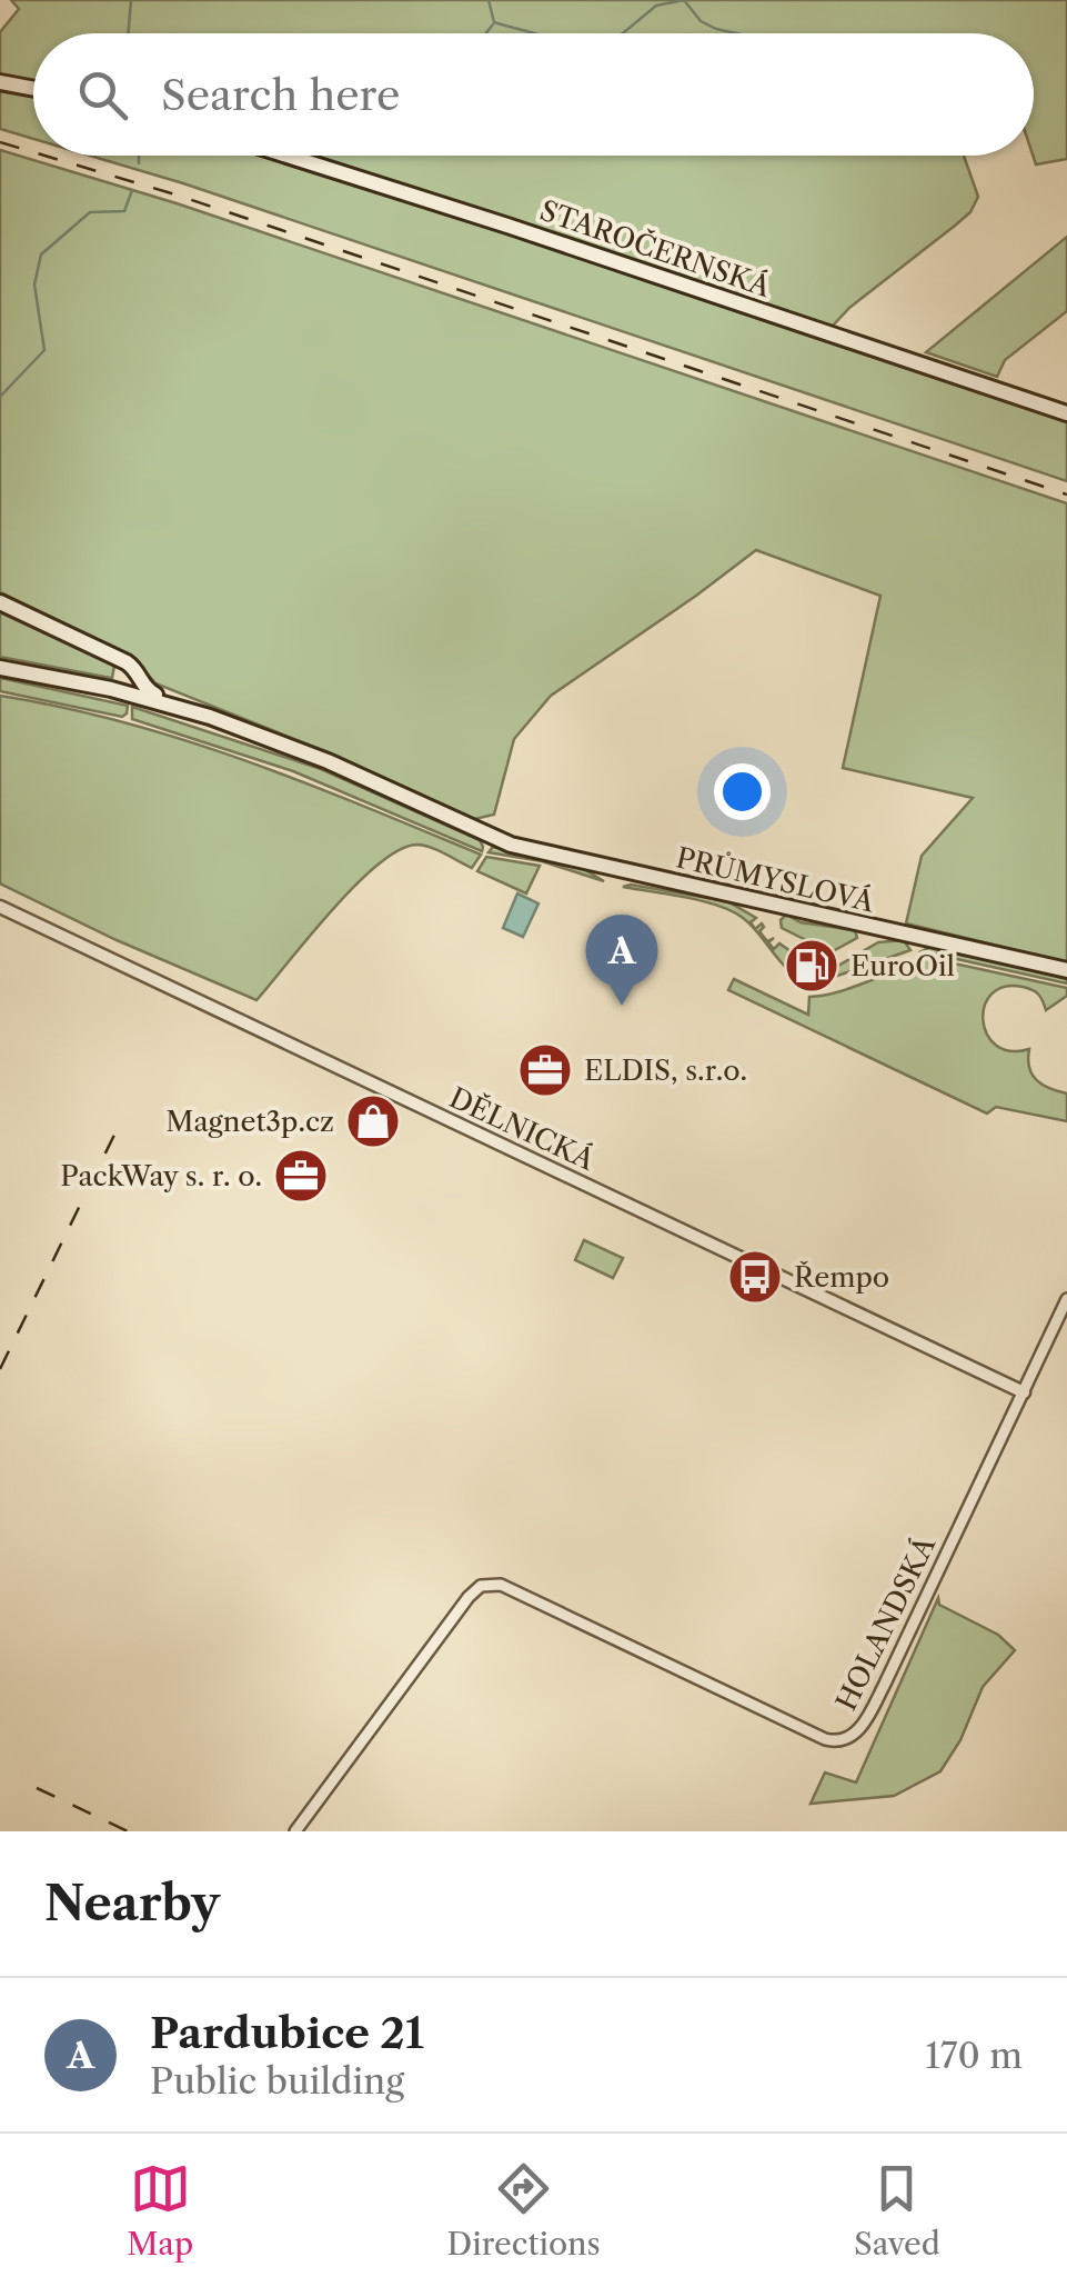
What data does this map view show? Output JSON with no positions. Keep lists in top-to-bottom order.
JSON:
{
  "streets": {
    "main road": ["STAROČERNSKÁ", "PRŮMYSLOVÁ"],
    "street": ["DĚLNICKÁ", "HOLANDSKÁ"]
  },
  "crossings": [
    ["DĚLNICKÁ", "HOLANDSKÁ"]
  ],
  "places": {
    "fuel station": ["EuroOil"],
    "office": ["ELDIS, s.r.o.", "PackWay s. r. o."],
    "shop": ["Magnet3p.cz"],
    "bus stop": ["Řempo"]
  },
  "page": {
    "search": "Search here",
    "pins": "A",
    "heading": "Nearby",
    "list": [
      {
        "mark": "A",
        "name": "Pardubice 21",
        "note": "Public building",
        "value": "170 m"
      }
    ],
    "nav": ["Map", "Directions", "Saved"]
  }
}
